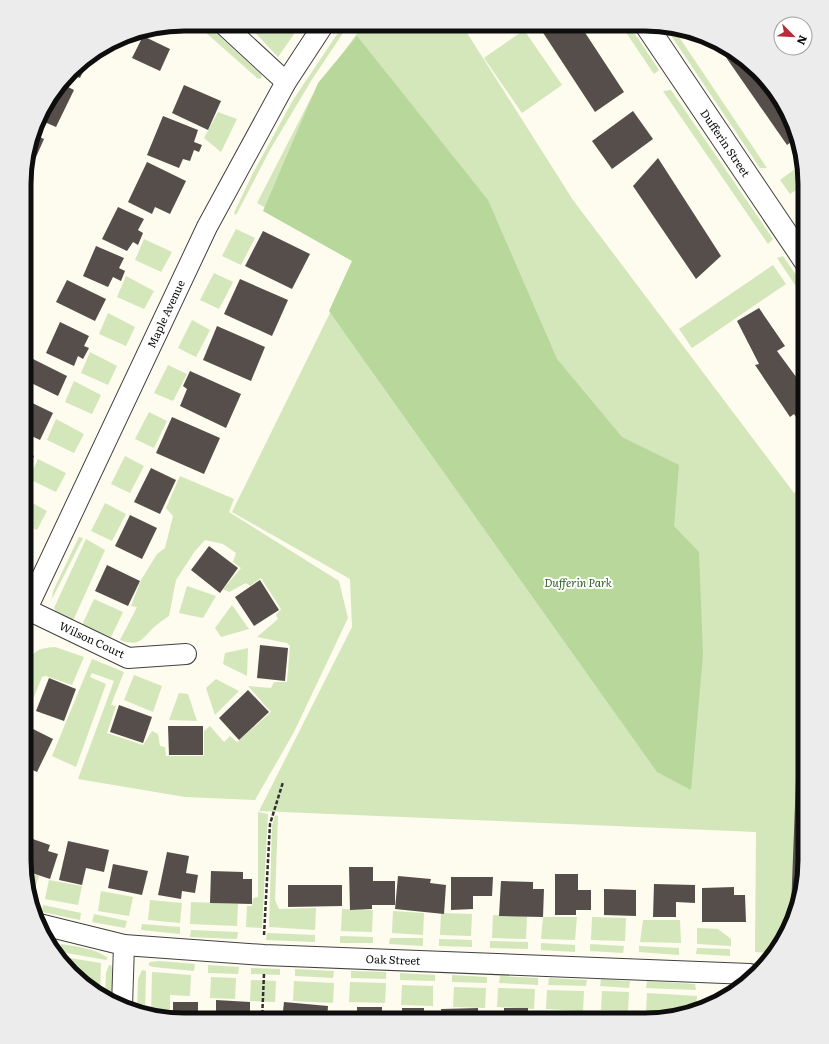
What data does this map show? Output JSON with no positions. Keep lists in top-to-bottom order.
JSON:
{
  "streets": {
    "street": [
      "Dufferin Street",
      "Maple Avenue",
      "Wilson Court",
      "Oak Street"
    ]
  },
  "parks": ["Dufferin Park"],
  "north": "bottom right"
}
